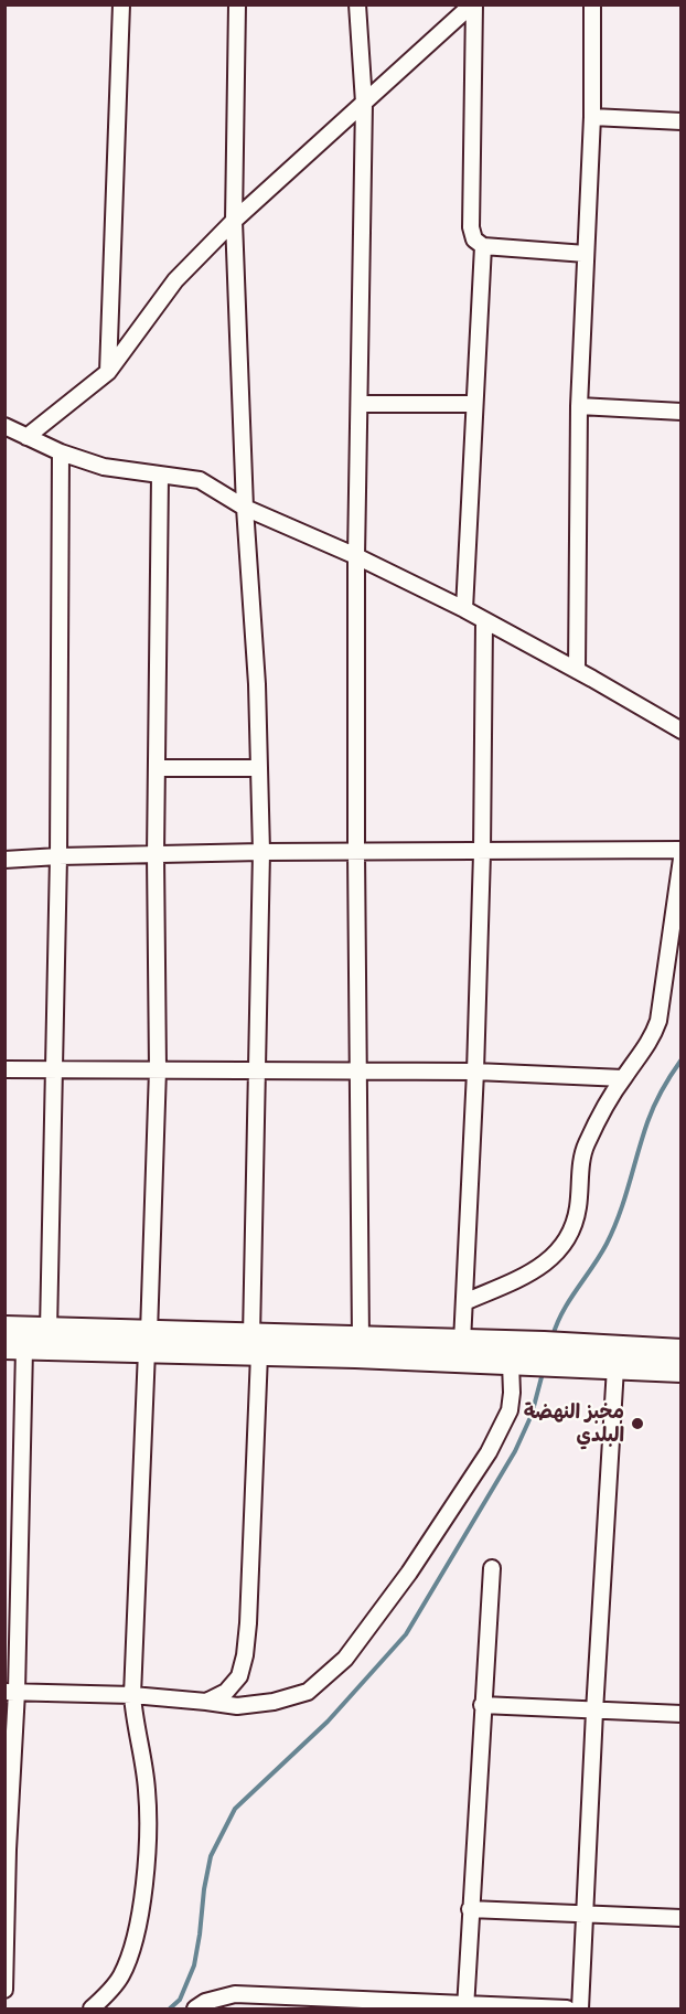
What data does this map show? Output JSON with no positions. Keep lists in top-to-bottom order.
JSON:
{
  "places": ["مخبز النهضة البلدي"]
}
